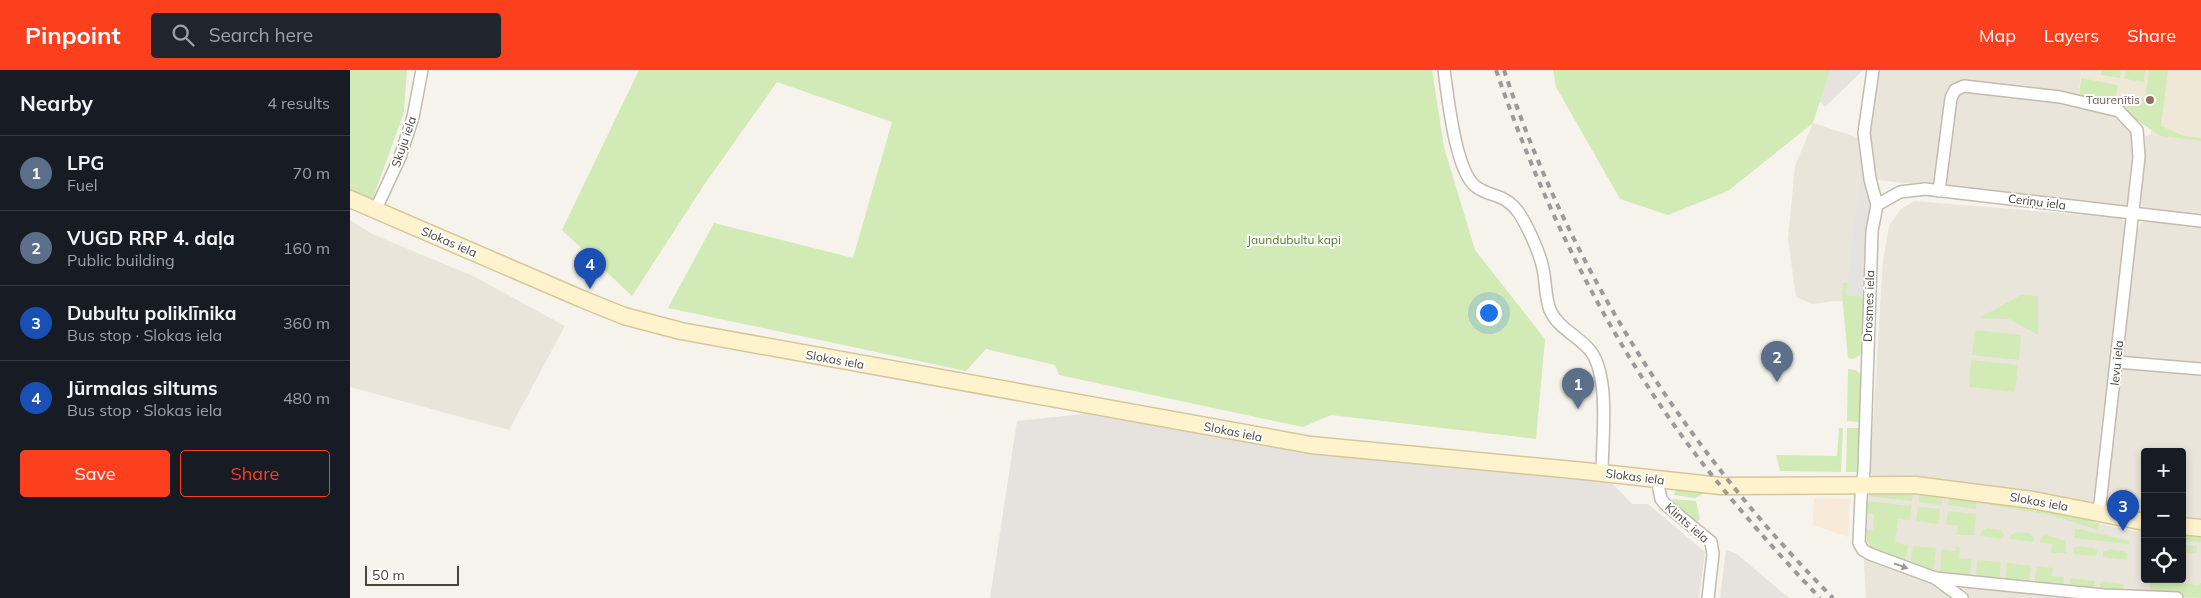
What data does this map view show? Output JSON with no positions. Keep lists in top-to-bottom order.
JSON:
{
  "streets": {
    "main road": ["Slokas iela"],
    "street": [
      "Skuju iela",
      "Ceriņu iela",
      "Drosmes iela",
      "Ievu iela",
      "Klints iela"
    ]
  },
  "crossings": [
    ["Skuju iela", "Slokas iela"],
    ["Ceriņu iela", "Drosmes iela"],
    ["Ceriņu iela", "Ievu iela"],
    ["Slokas iela", "Drosmes iela"],
    ["Slokas iela", "Ievu iela"],
    ["Slokas iela", "Klints iela"]
  ],
  "parks": ["Jaundubultu kapi"],
  "places": ["Taurenītis"],
  "scale_bar": "50 m",
  "page": {
    "header": "Pinpoint",
    "search": "Search here",
    "nav": ["Map", "Layers", "Share"],
    "heading": ["Nearby", "4 results"],
    "list": [
      {
        "mark": "1",
        "name": "LPG",
        "note": "Fuel",
        "value": "70 m"
      },
      {
        "mark": "2",
        "name": "VUGD RRP 4. daļa",
        "note": "Public building",
        "value": "160 m"
      },
      {
        "mark": "3",
        "name": "Dubultu poliklīnika",
        "note": "Bus stop · Slokas iela",
        "value": "360 m"
      },
      {
        "mark": "4",
        "name": "Jūrmalas siltums",
        "note": "Bus stop · Slokas iela",
        "value": "480 m"
      }
    ],
    "pins": [
      "4",
      "2",
      "1",
      "3"
    ],
    "buttons": ["Save", "Share"],
    "map_buttons": ["+", "−"],
    "scale": "50 m"
  }
}
